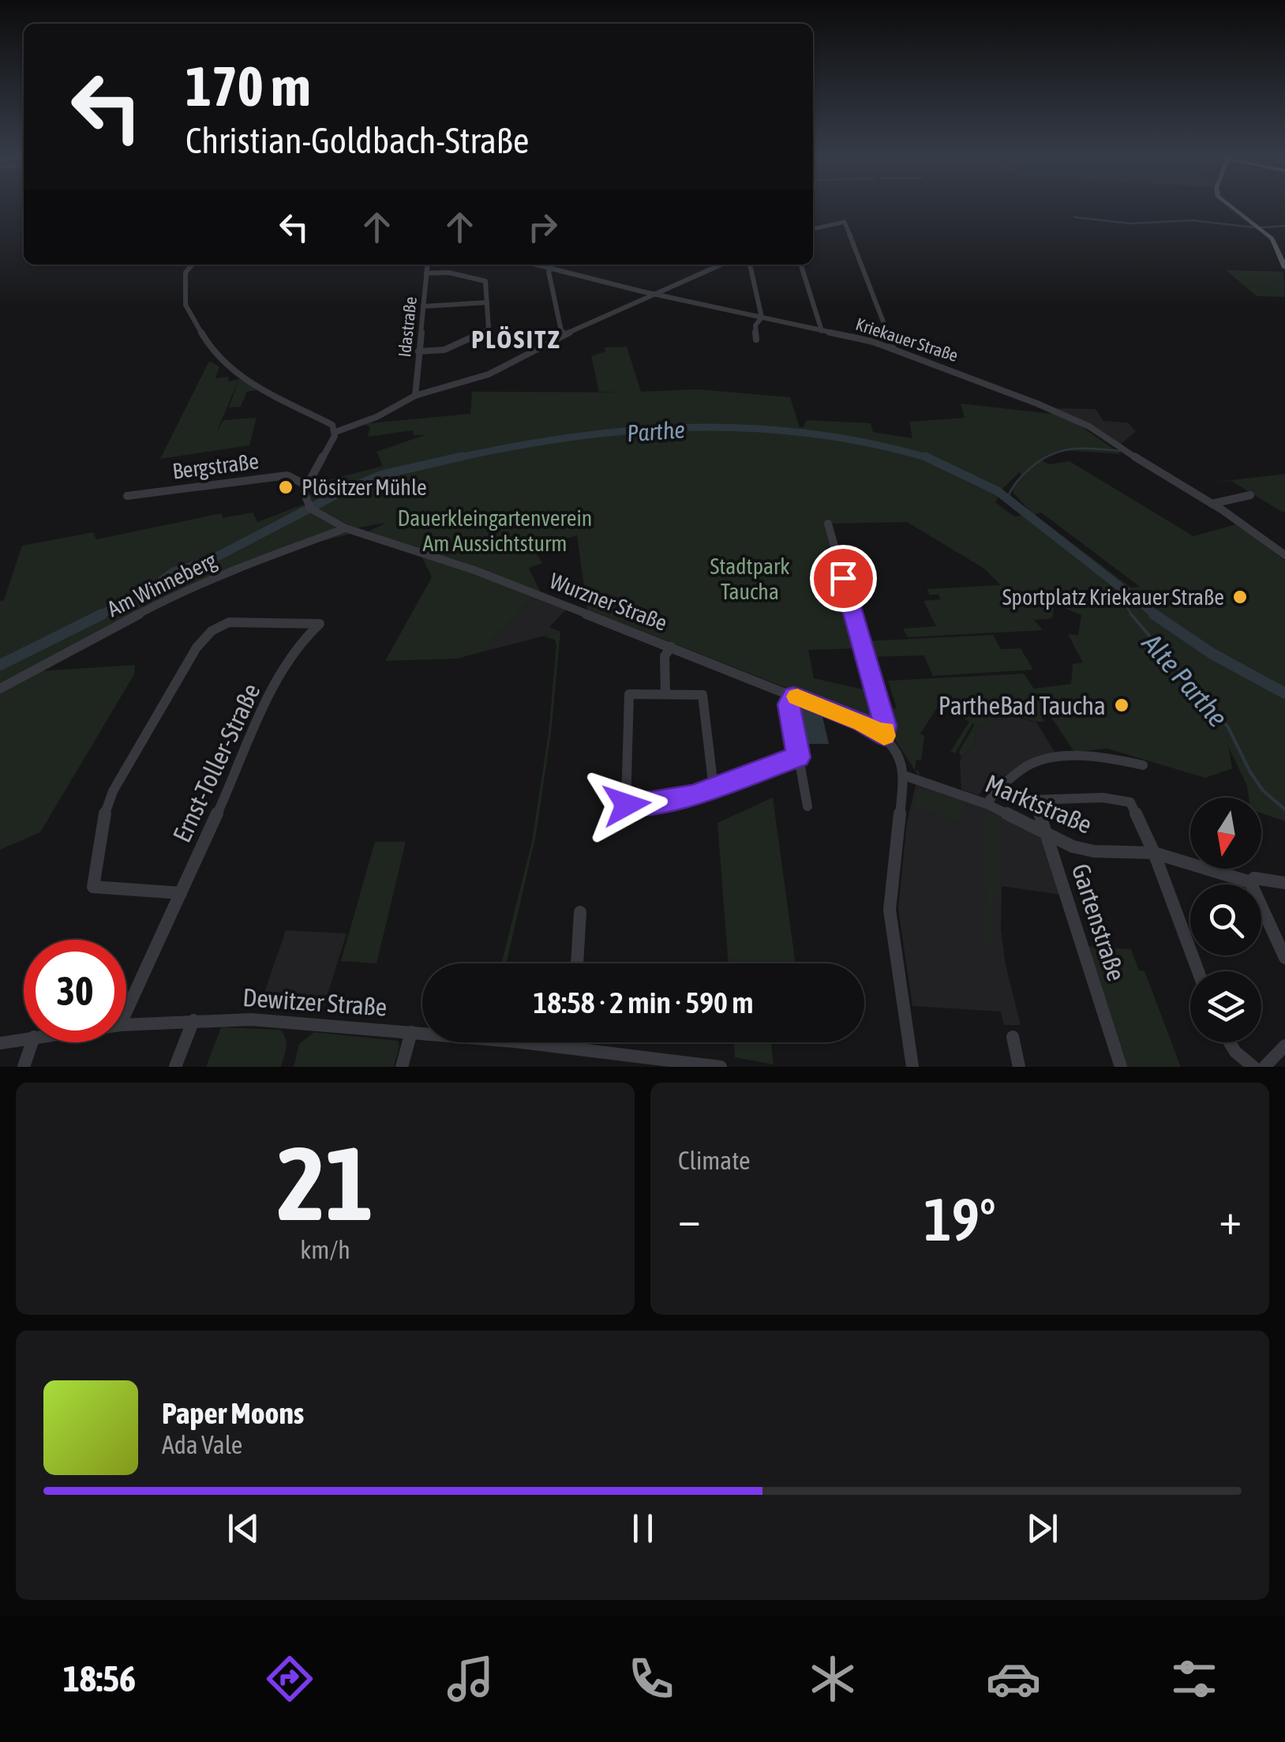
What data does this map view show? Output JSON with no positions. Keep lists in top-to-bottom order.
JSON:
{
  "streets": {
    "street": [
      "Idastraße",
      "Kriekauer Straße",
      "Bergstraße",
      "Am Winneberg",
      "Wurzner Straße",
      "Ernst-Toller-Straße",
      "Marktstraße",
      "Gartenstraße",
      "Dewitzer Straße"
    ]
  },
  "crossings": [
    ["Bergstraße", "Wurzner Straße"],
    ["Am Winneberg", "Wurzner Straße"],
    ["Marktstraße", "Gartenstraße"]
  ],
  "districts": ["PLÖSITZ"],
  "water": ["Parthe", "Alte Parthe"],
  "parks": ["Dauerkleingartenverein Am Aussichtsturm", "Stadtpark Taucha"],
  "places": ["Plösitzer Mühle", "Sportplatz Kriekauer Straße", "PartheBad Taucha"],
  "north": "bottom",
  "page": {
    "turn": ["170 m", "Christian-Goldbach-Straße"],
    "limit": "30",
    "trip": "18:58 · 2 min · 590 m",
    "tile": [
      ["21", "km/h"],
      "Climate"
    ],
    "heat": ["−", "19°", "+"],
    "song": ["Paper Moons", "Ada Vale"],
    "tabs": "18:56"
  }
}
